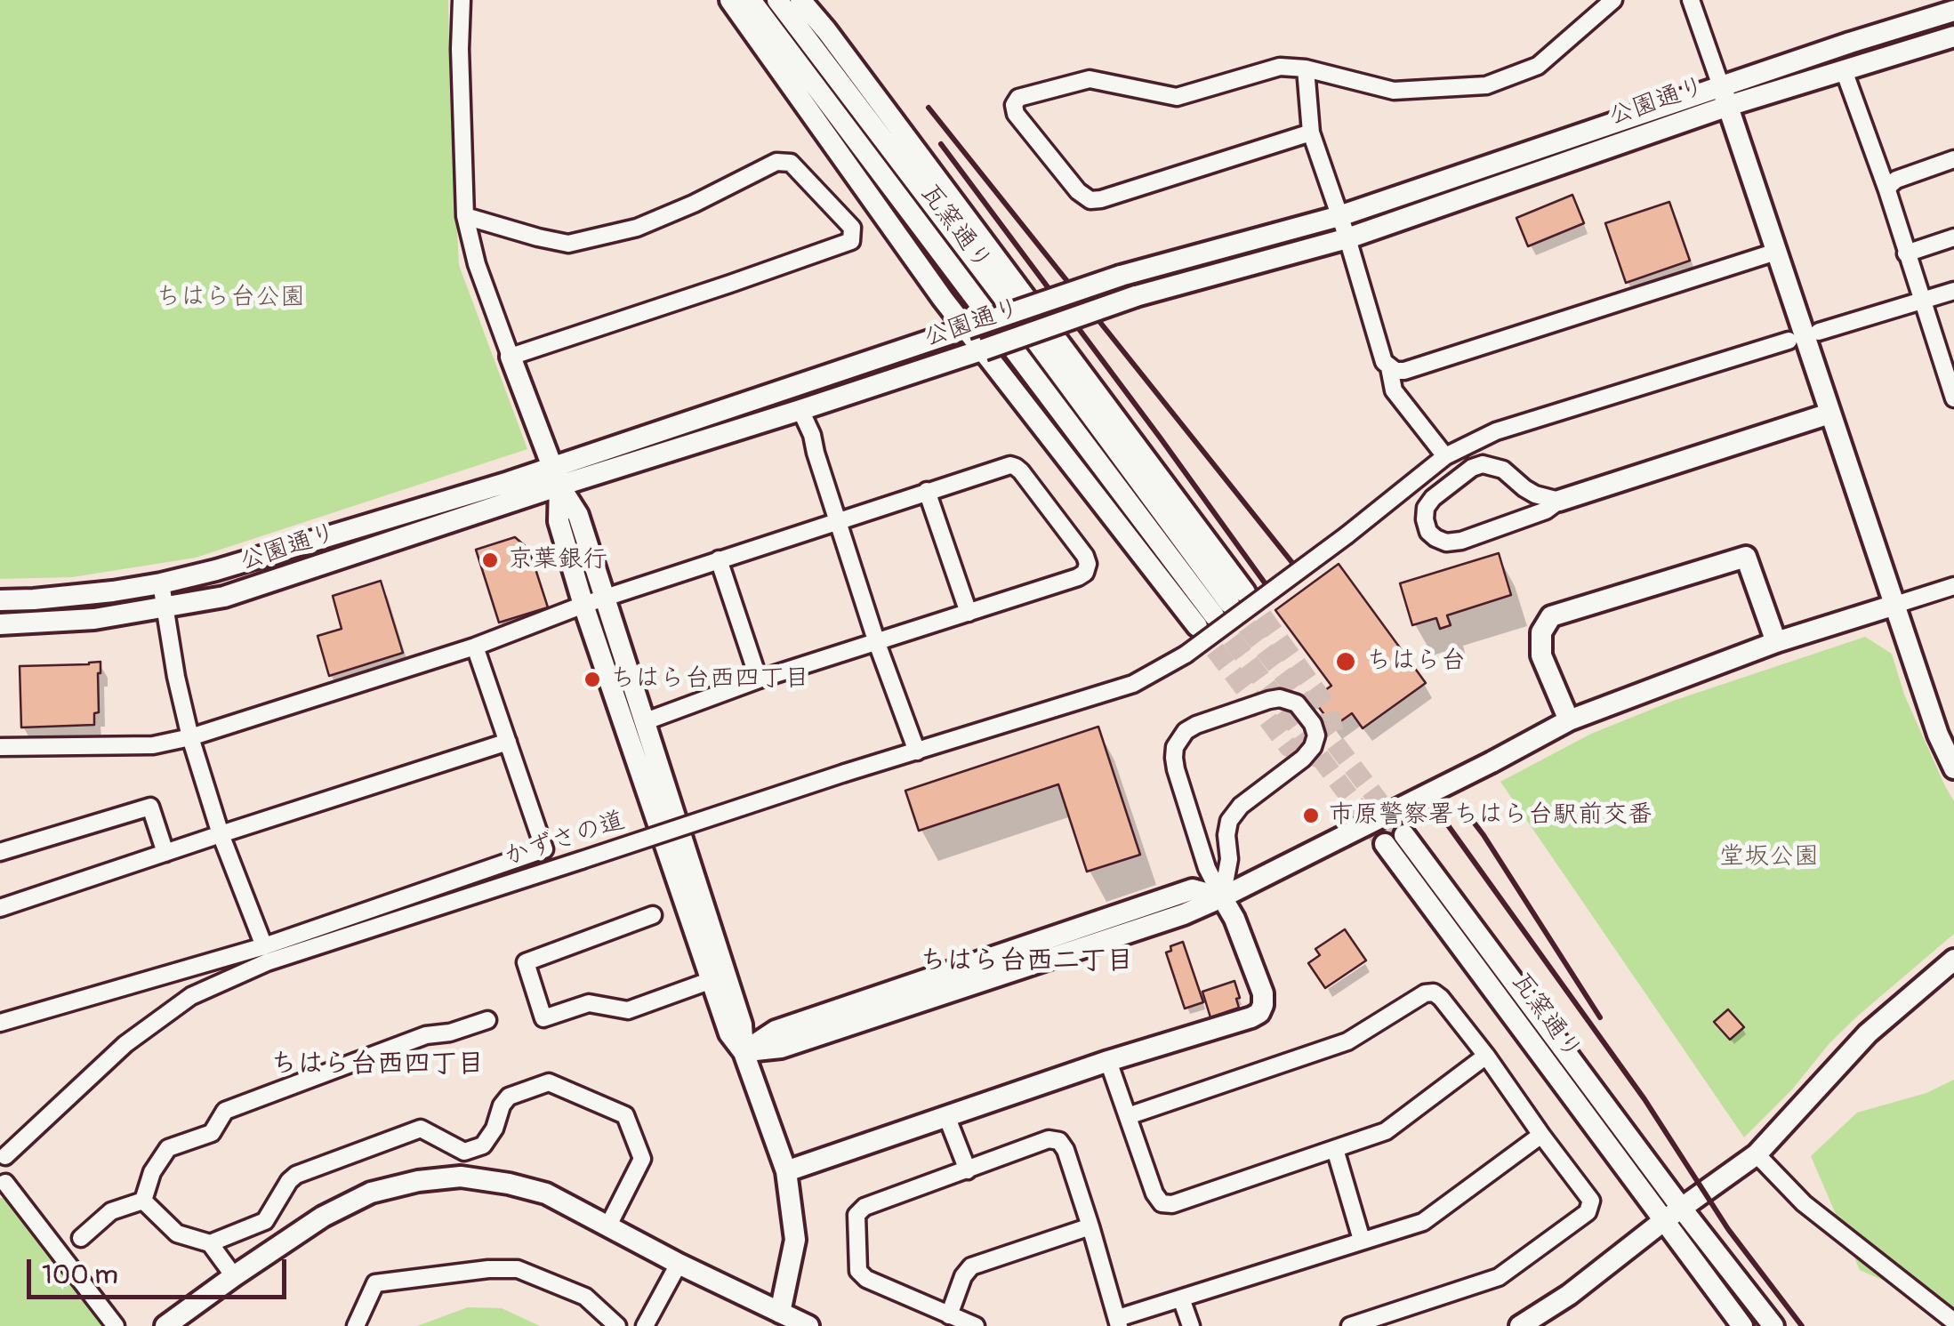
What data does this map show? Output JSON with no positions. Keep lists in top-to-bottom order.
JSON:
{
  "streets": {
    "street": ["公園通り", "瓦窯通り", "かずさの道"]
  },
  "districts": ["ちはら台西二丁目", "ちはら台西四丁目"],
  "parks": ["ちはら台公園", "堂坂公園"],
  "places": [
    "京葉銀行",
    "ちはら台",
    "ちはら台西四丁目",
    "市原警察署ちはら台駅前交番"
  ],
  "scale_bar": "100 m"
}
